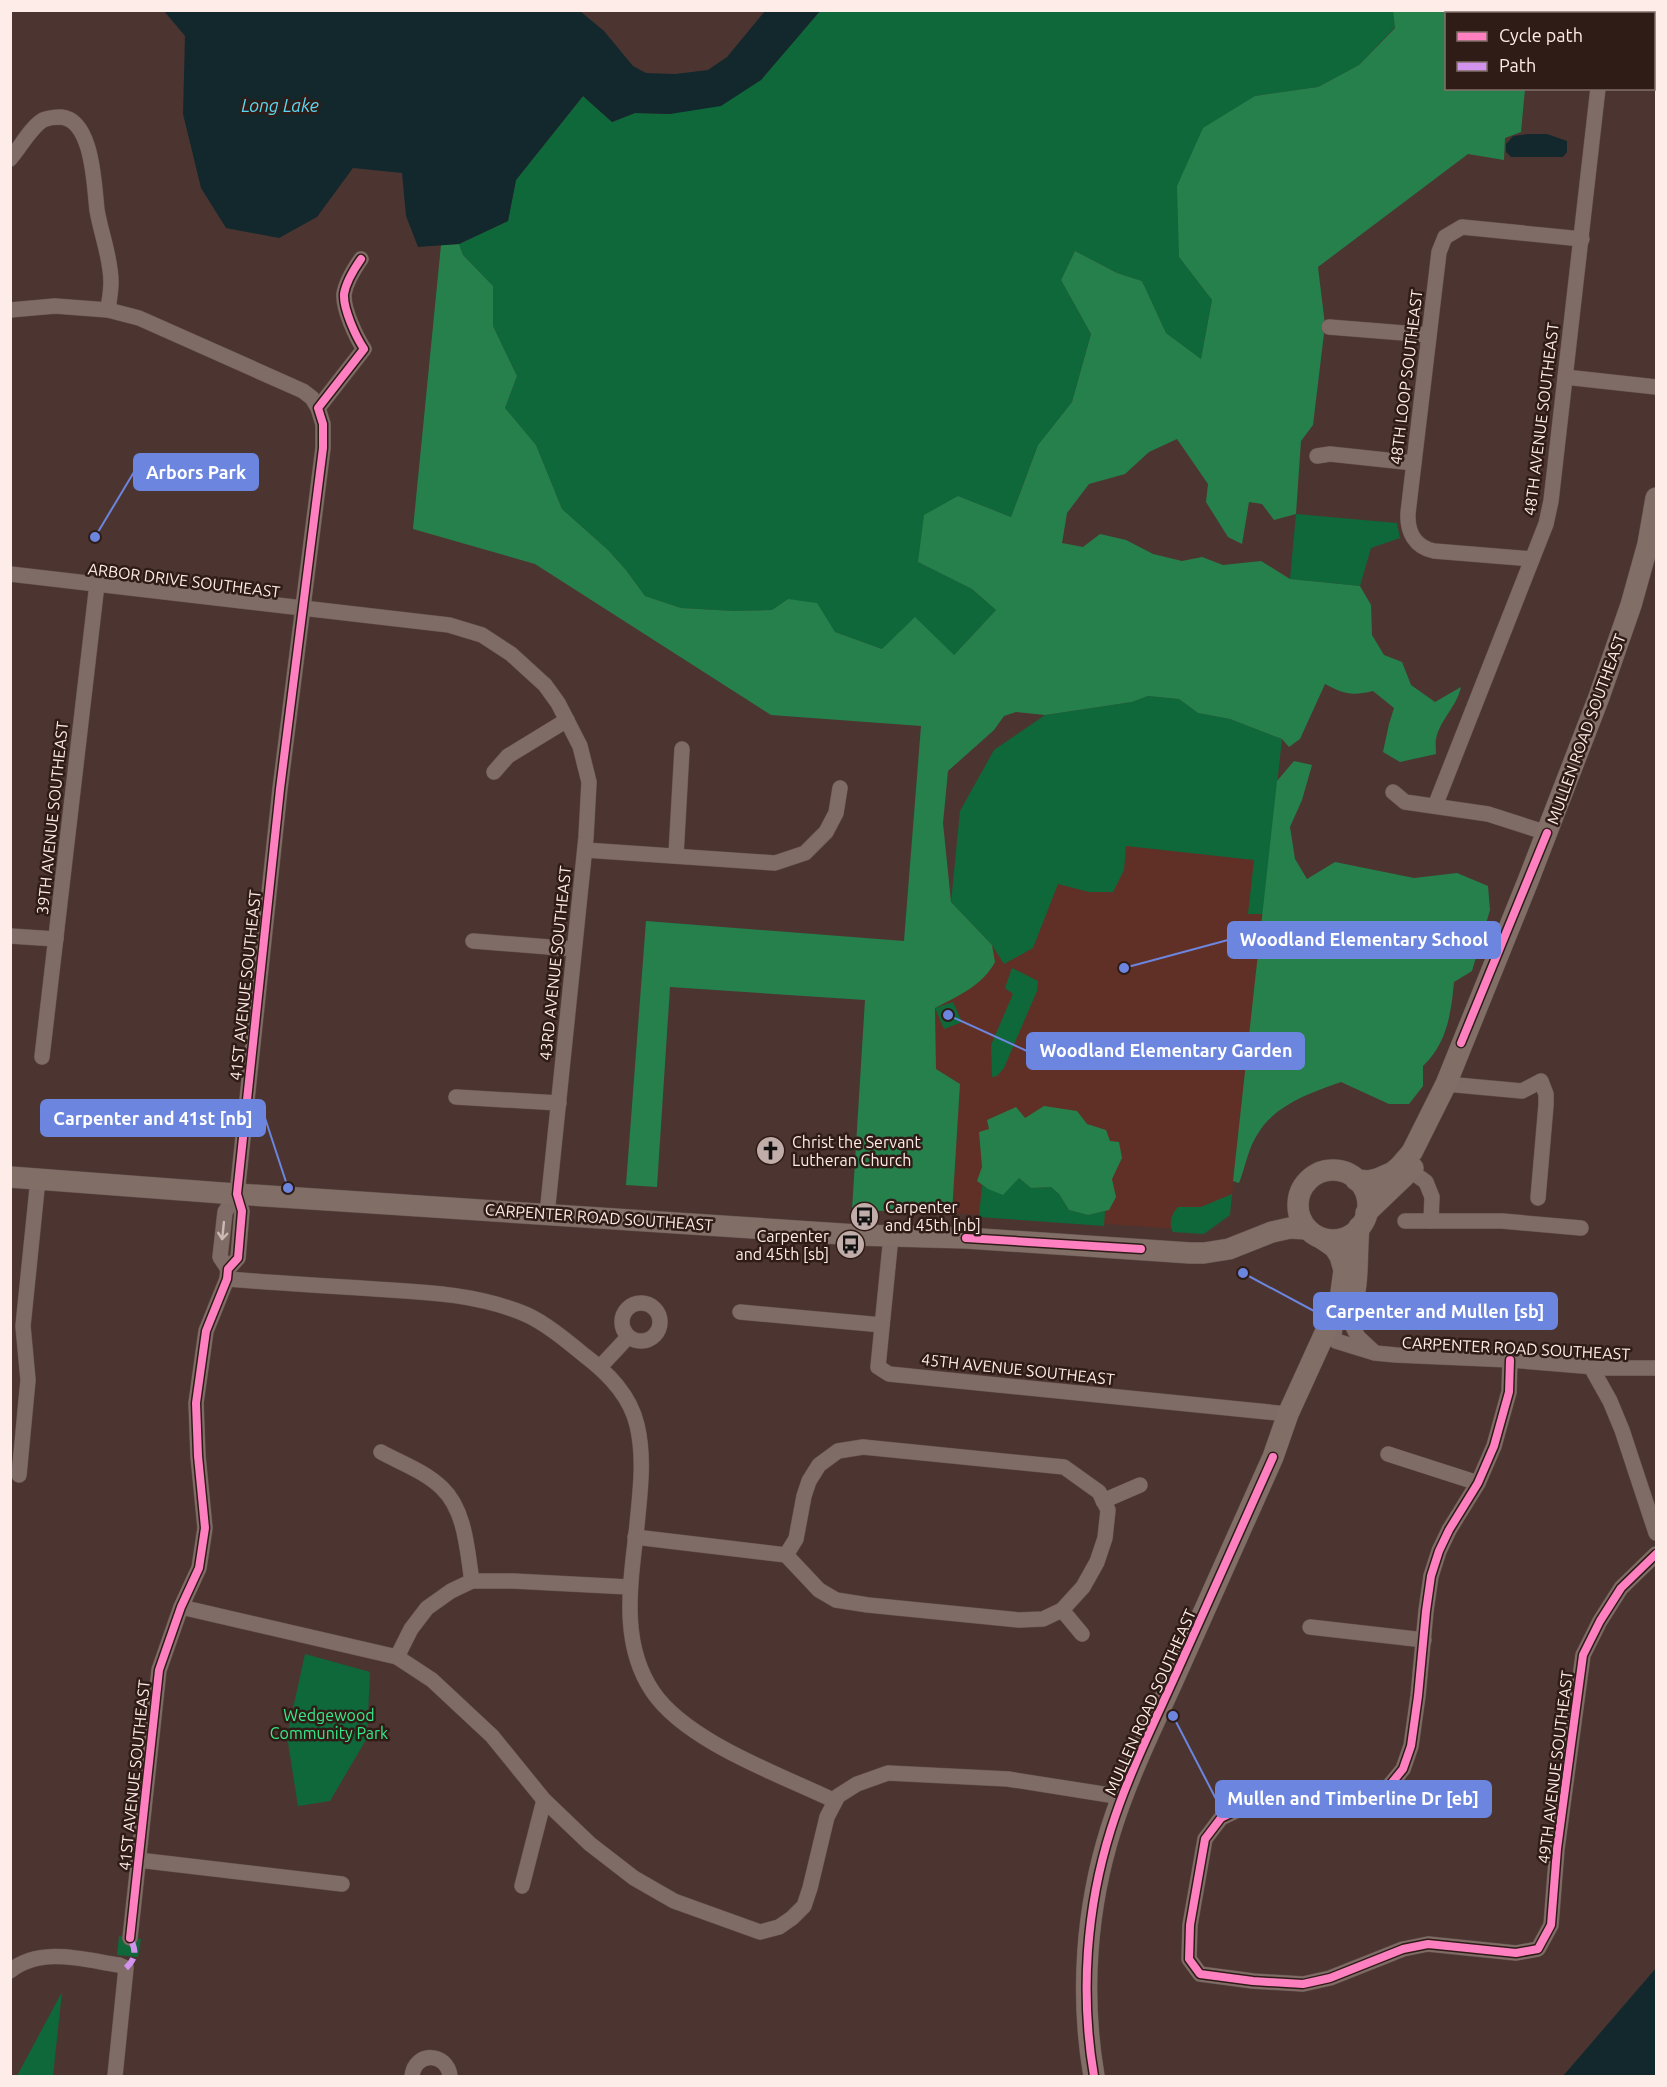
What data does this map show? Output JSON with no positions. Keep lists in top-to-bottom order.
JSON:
{
  "streets": {
    "street": [
      "48TH LOOP SOUTHEAST",
      "48TH AVENUE SOUTHEAST",
      "ARBOR DRIVE SOUTHEAST",
      "MULLEN ROAD SOUTHEAST",
      "39TH AVENUE SOUTHEAST",
      "43RD AVENUE SOUTHEAST",
      "41ST AVENUE SOUTHEAST",
      "CARPENTER ROAD SOUTHEAST",
      "45TH AVENUE SOUTHEAST",
      "49TH AVENUE SOUTHEAST"
    ]
  },
  "crossings": [
    ["48TH LOOP SOUTHEAST", "48TH AVENUE SOUTHEAST"],
    ["ARBOR DRIVE SOUTHEAST", "39TH AVENUE SOUTHEAST"],
    ["ARBOR DRIVE SOUTHEAST", "43RD AVENUE SOUTHEAST"],
    ["ARBOR DRIVE SOUTHEAST", "41ST AVENUE SOUTHEAST"],
    ["MULLEN ROAD SOUTHEAST", "CARPENTER ROAD SOUTHEAST"],
    ["MULLEN ROAD SOUTHEAST", "45TH AVENUE SOUTHEAST"],
    ["43RD AVENUE SOUTHEAST", "CARPENTER ROAD SOUTHEAST"],
    ["41ST AVENUE SOUTHEAST", "CARPENTER ROAD SOUTHEAST"],
    ["CARPENTER ROAD SOUTHEAST", "45TH AVENUE SOUTHEAST"]
  ],
  "water": ["Long Lake"],
  "parks": ["Wedgewood Community Park"],
  "places": {
    "other": [
      "Arbors Park",
      "Woodland Elementary School",
      "Woodland Elementary Garden",
      "Carpenter and 41st [nb]",
      "Carpenter and Mullen [sb]",
      "Mullen and Timberline Dr [eb]"
    ],
    "church": ["Christ the Servant Lutheran Church"],
    "bus stop": ["Carpenter and 45th [nb]", "Carpenter and 45th [sb]"]
  },
  "legend": ["Cycle path", "Path"]
}
